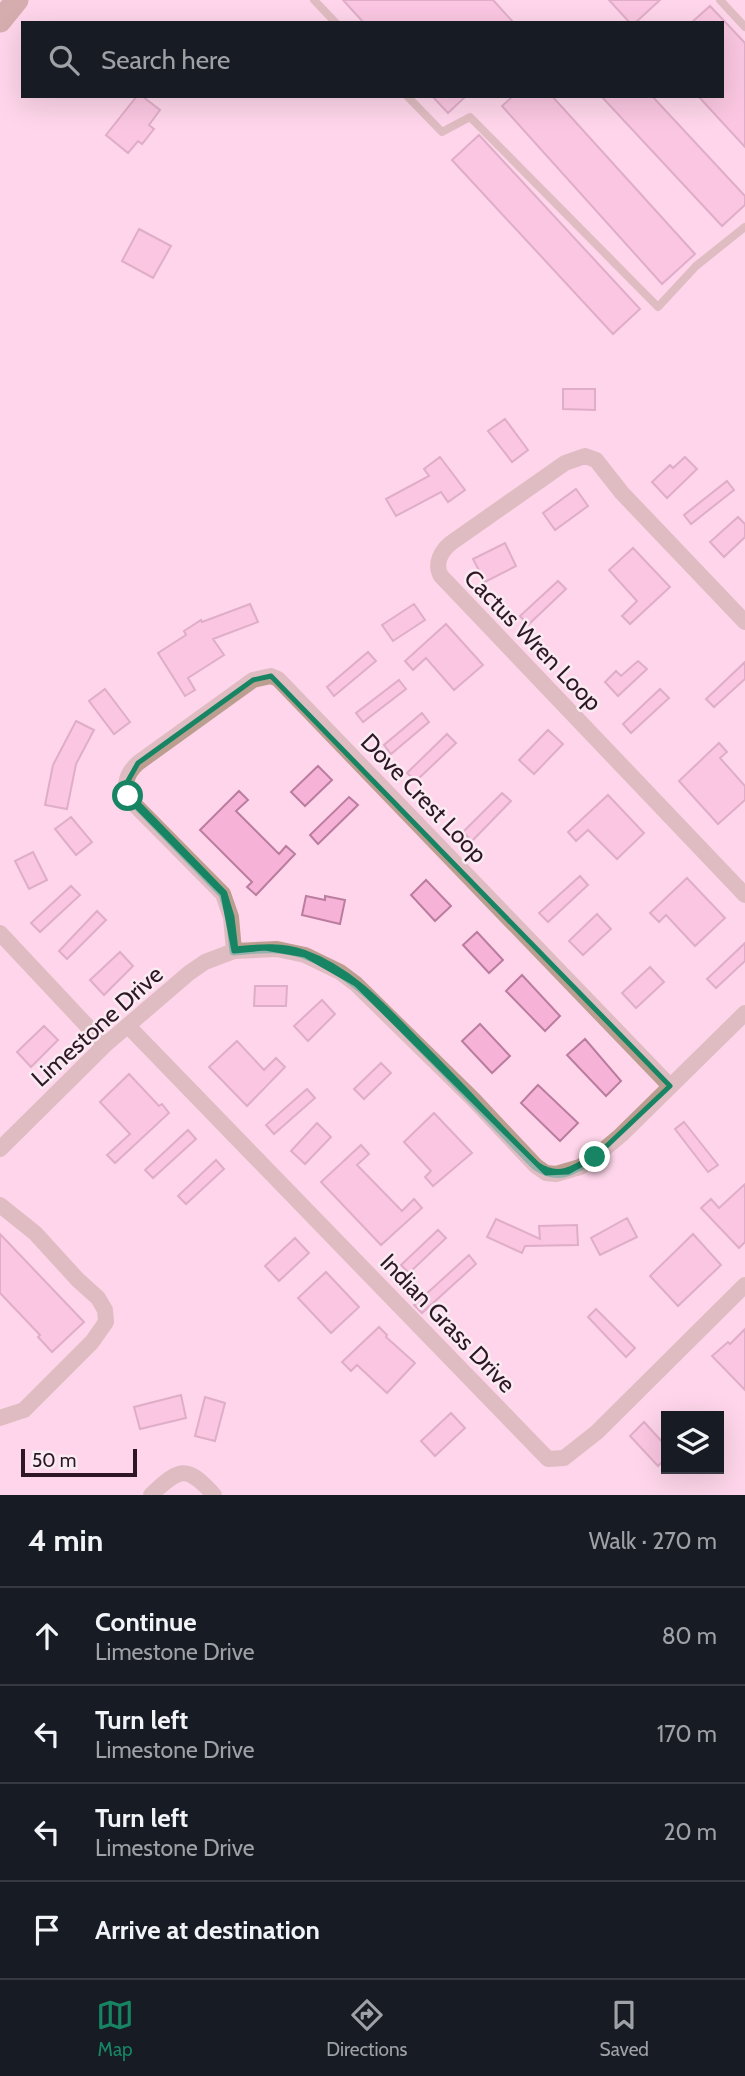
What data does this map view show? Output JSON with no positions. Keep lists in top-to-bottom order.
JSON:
{
  "streets": {
    "street": [
      "Cactus Wren Loop",
      "Dove Crest Loop",
      "Limestone Drive",
      "Indian Grass Drive"
    ]
  },
  "crossings": [
    ["Dove Crest Loop", "Limestone Drive"],
    ["Limestone Drive", "Indian Grass Drive"]
  ],
  "scale_bar": "50 m",
  "page": {
    "search": "Search here",
    "scale": "50 m",
    "heading": ["4 min", "Walk · 270 m"],
    "list": [
      ["Continue", "Limestone Drive", "80 m"],
      ["Turn left", "Limestone Drive", "170 m"],
      ["Turn left", "Limestone Drive", "20 m"],
      "Arrive at destination"
    ],
    "nav": ["Map", "Directions", "Saved"]
  }
}
